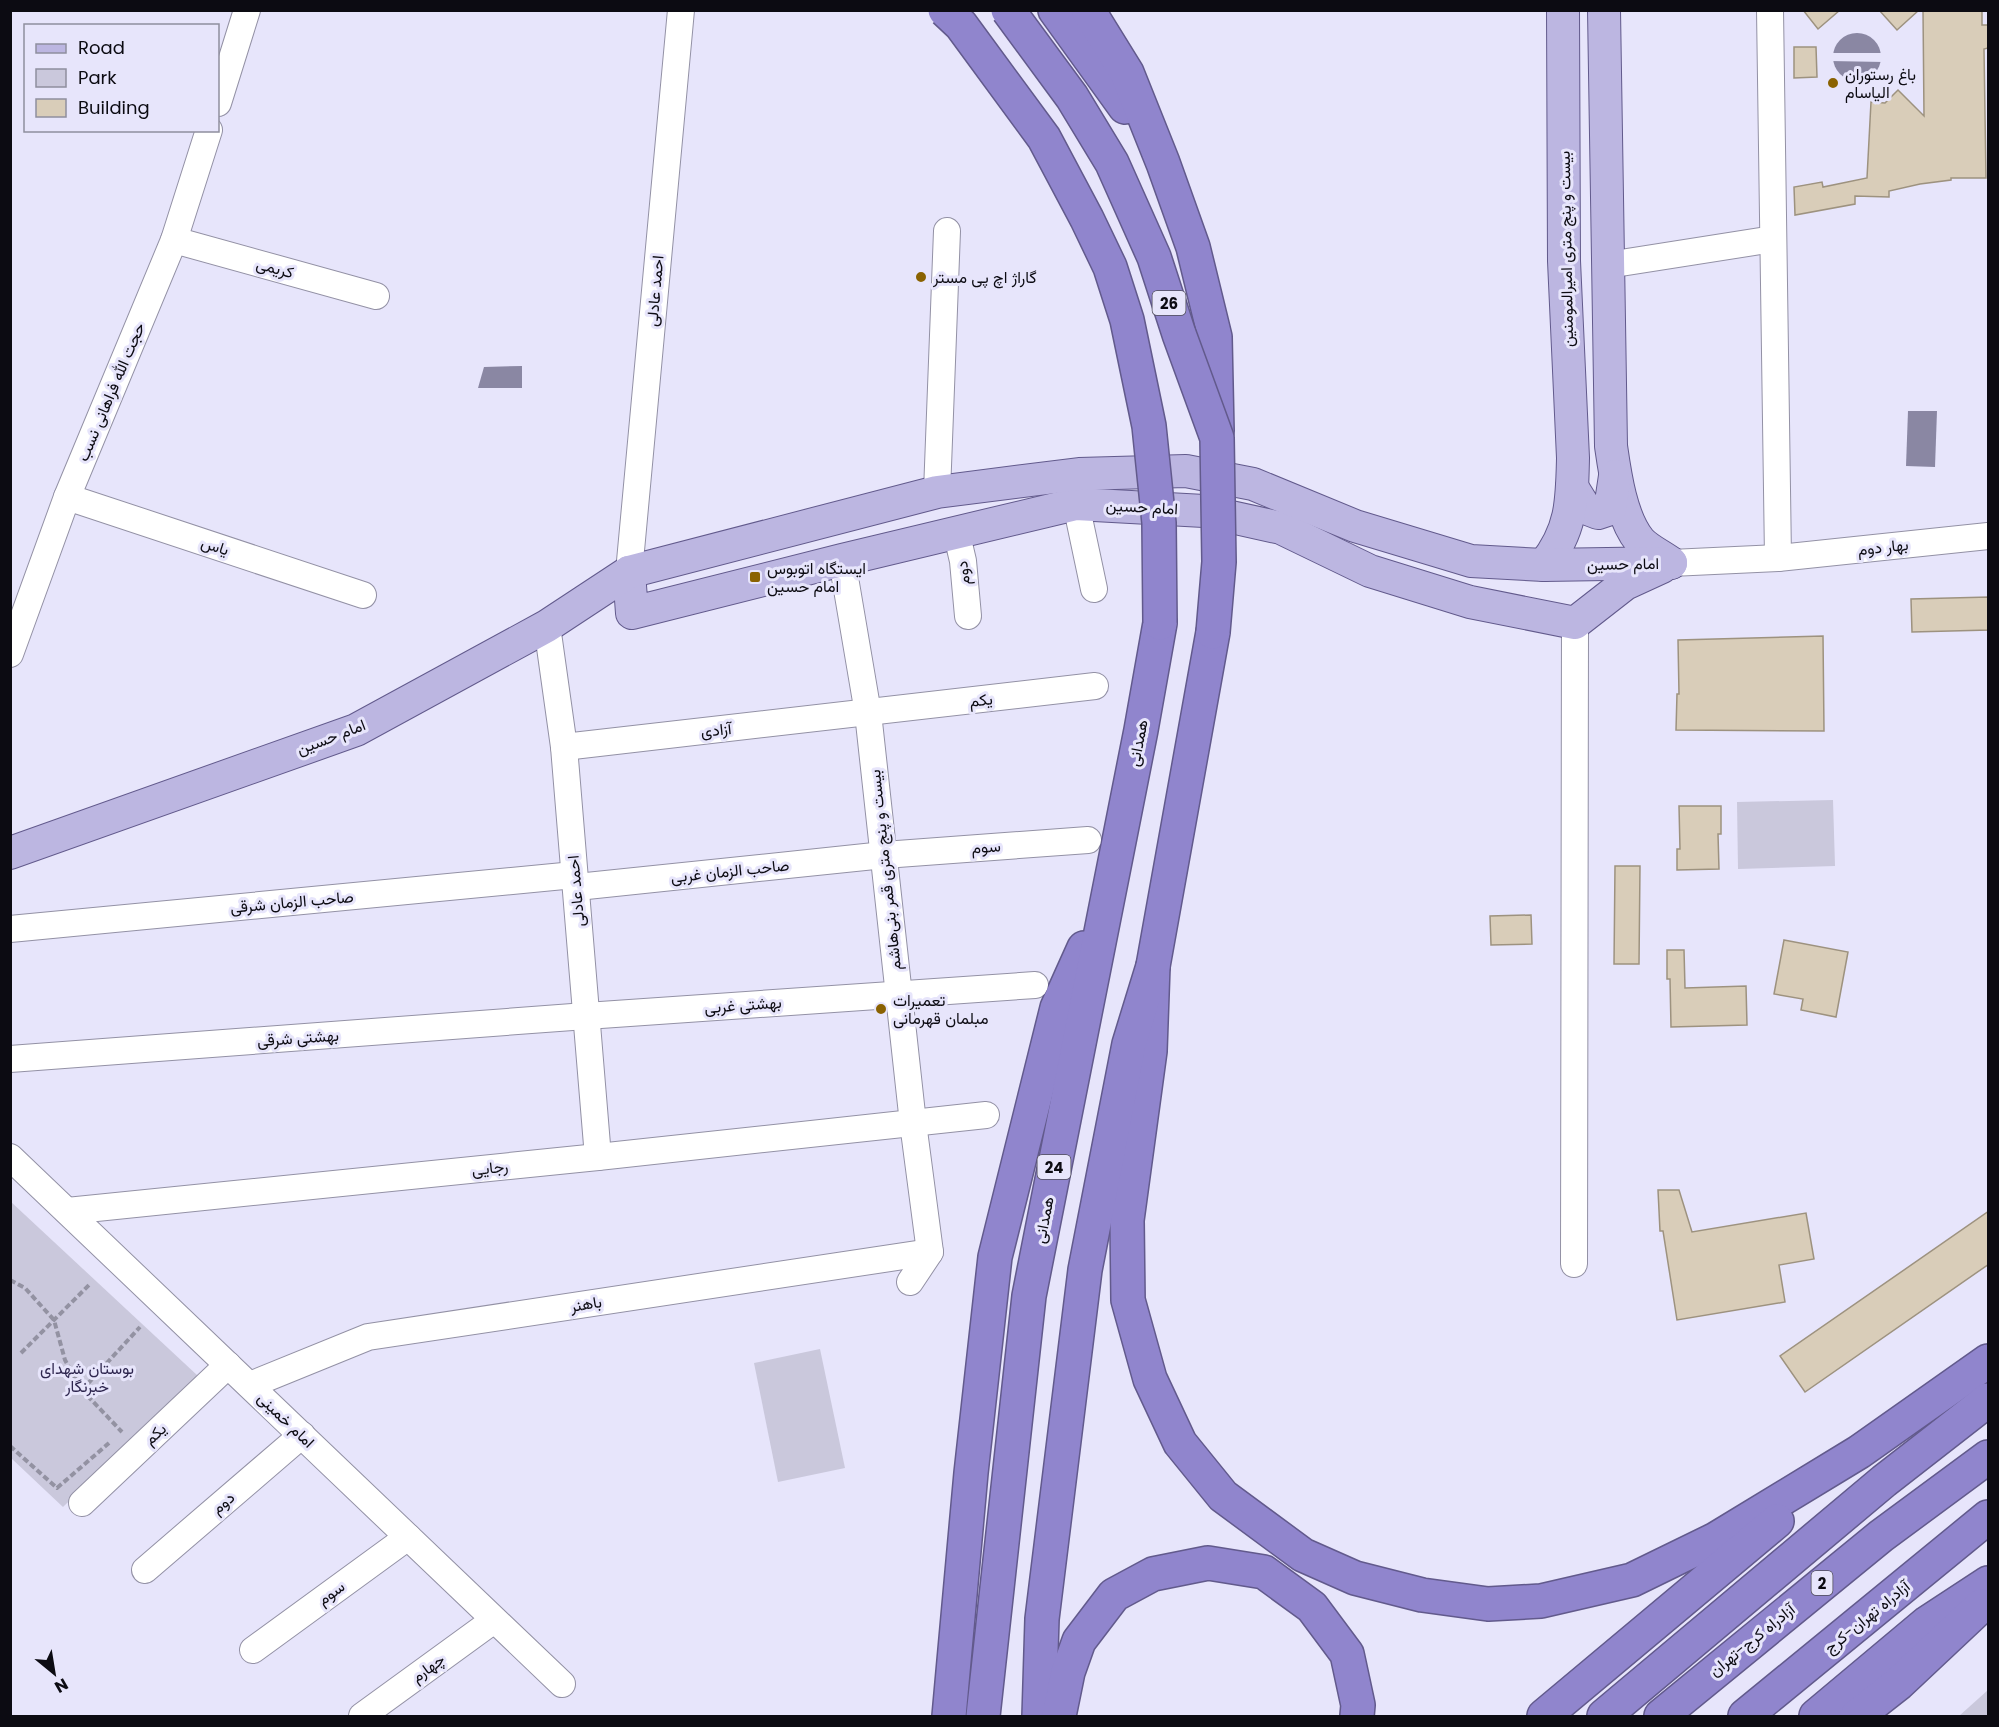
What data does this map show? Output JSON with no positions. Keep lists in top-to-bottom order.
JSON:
{
  "streets": {
    "highway": [
      "26",
      "همدانی",
      "24",
      "2",
      "آزادراه تهران-کرج",
      "آزادراه کرج-تهران"
    ],
    "main road": ["بیست و پنج متری امیرالمومنین", "امام حسین"],
    "street": [
      "کریمی",
      "احمد عادلی",
      "حجت الله فراهانی نسب",
      "یاس",
      "بهار دوم",
      "دوم",
      "یکم",
      "آزادی",
      "سوم",
      "بیست و پنج متری قمر بنی‌هاشم",
      "صاحب الزمان غربی",
      "صاحب الزمان شرقی",
      "بهشتی غربی",
      "بهشتی شرقی",
      "رجایی",
      "باهنر",
      "امام خمینی",
      "چهارم"
    ]
  },
  "crossings": [
    ["بیست و پنج متری امیرالمومنین", "امام حسین"],
    ["کریمی", "حجت الله فراهانی نسب"],
    ["احمد عادلی", "امام حسین"],
    ["احمد عادلی", "آزادی"],
    ["احمد عادلی", "صاحب الزمان غربی"],
    ["احمد عادلی", "صاحب الزمان شرقی"],
    ["احمد عادلی", "بهشتی غربی"],
    ["احمد عادلی", "بهشتی شرقی"],
    ["احمد عادلی", "رجایی"],
    ["حجت الله فراهانی نسب", "یاس"],
    ["امام حسین", "بهار دوم"],
    ["امام حسین", "دوم"],
    ["امام حسین", "بیست و پنج متری قمر بنی‌هاشم"],
    ["دوم", "امام خمینی"],
    ["یکم", "آزادی"],
    ["یکم", "بیست و پنج متری قمر بنی‌هاشم"],
    ["یکم", "امام خمینی"],
    ["آزادی", "بیست و پنج متری قمر بنی‌هاشم"],
    ["سوم", "بیست و پنج متری قمر بنی‌هاشم"],
    ["سوم", "صاحب الزمان غربی"],
    ["سوم", "امام خمینی"],
    ["بیست و پنج متری قمر بنی‌هاشم", "صاحب الزمان غربی"],
    ["بیست و پنج متری قمر بنی‌هاشم", "بهشتی غربی"],
    ["بیست و پنج متری قمر بنی‌هاشم", "رجایی"],
    ["بیست و پنج متری قمر بنی‌هاشم", "باهنر"],
    ["صاحب الزمان غربی", "صاحب الزمان شرقی"],
    ["بهشتی غربی", "بهشتی شرقی"],
    ["رجایی", "امام خمینی"],
    ["باهنر", "امام خمینی"],
    ["امام خمینی", "چهارم"]
  ],
  "parks": ["بوستان شهدای خبرنگار"],
  "places": {
    "other": ["باغ رستوران الیاسام", "گاراژ اچ پی مستر", "تعمیرات مبلمان قهرمانی"],
    "transit": ["ایستگاه اتوبوس امام حسین"]
  },
  "legend": ["Road", "Park", "Building"],
  "north": "bottom right"
}
